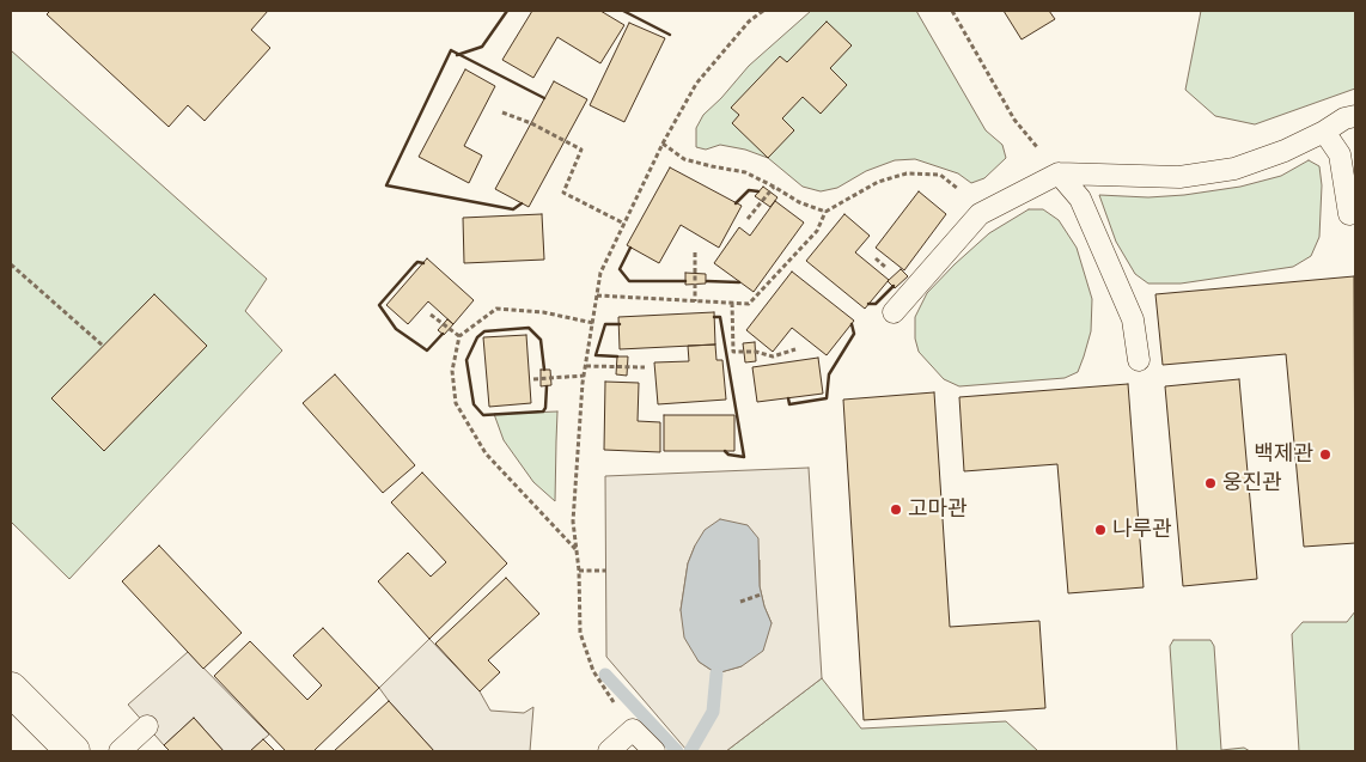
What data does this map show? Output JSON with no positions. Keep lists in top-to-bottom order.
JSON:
{
  "places": [
    "백제관",
    "웅진관",
    "고마관",
    "나루관"
  ]
}
